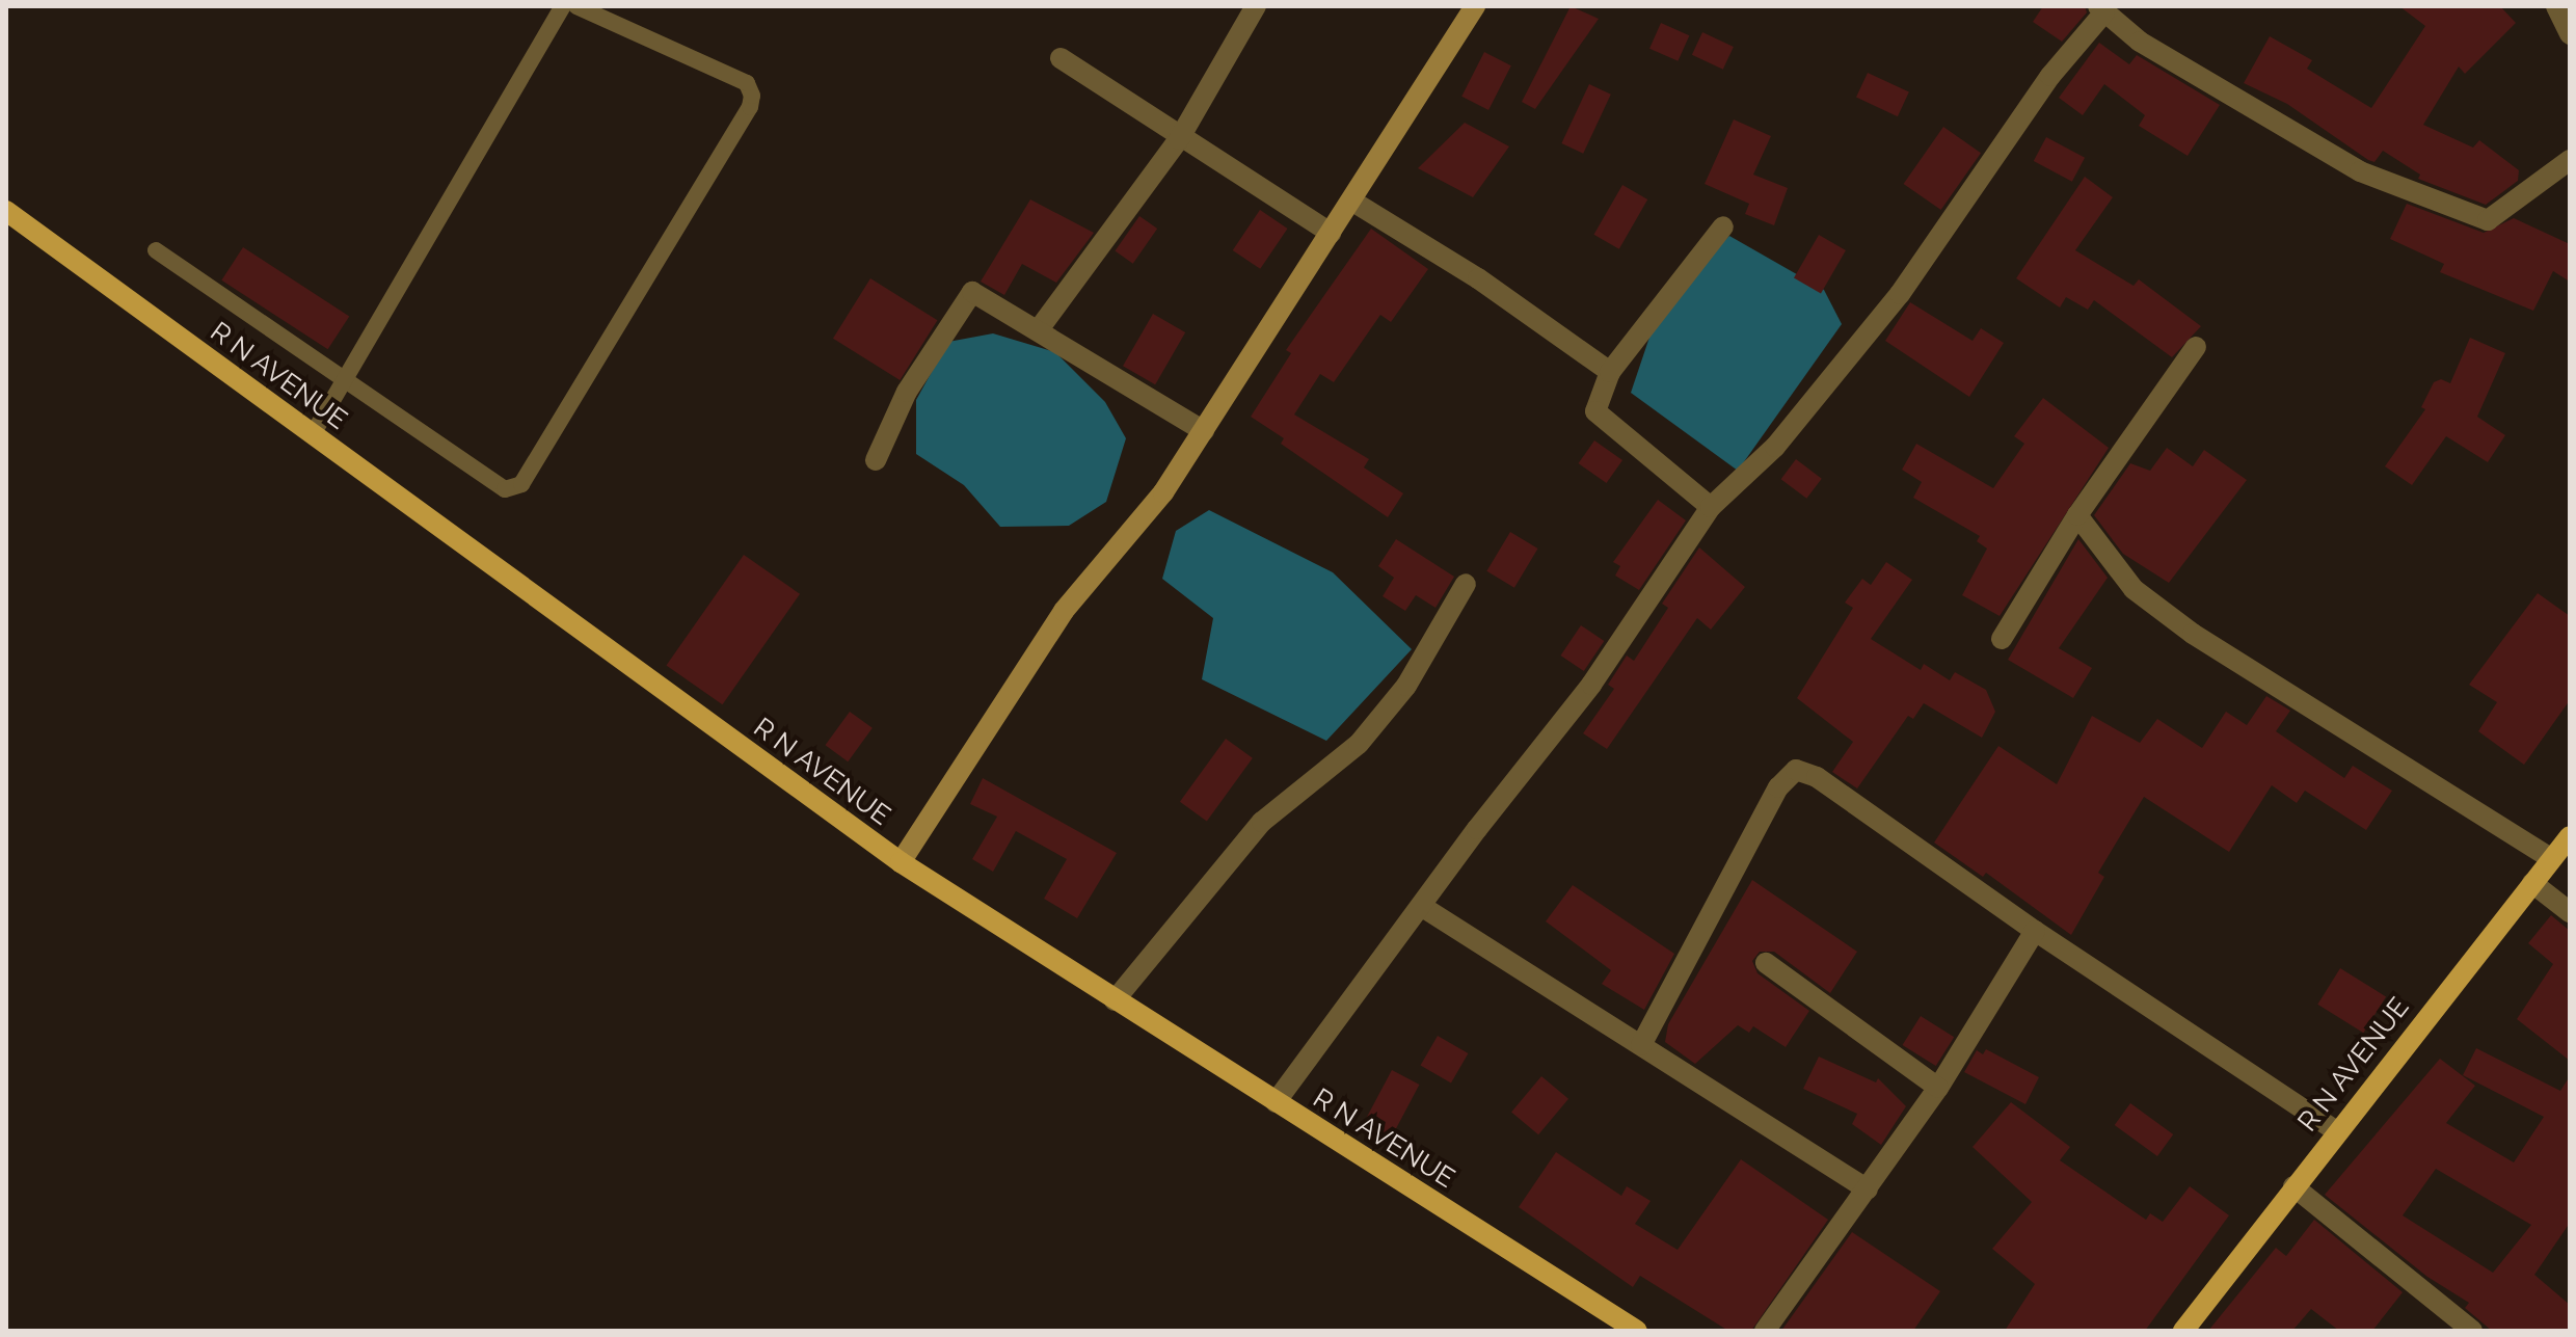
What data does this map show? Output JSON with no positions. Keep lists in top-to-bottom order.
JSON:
{
  "streets": {
    "main road": ["R N AVENUE"]
  }
}
